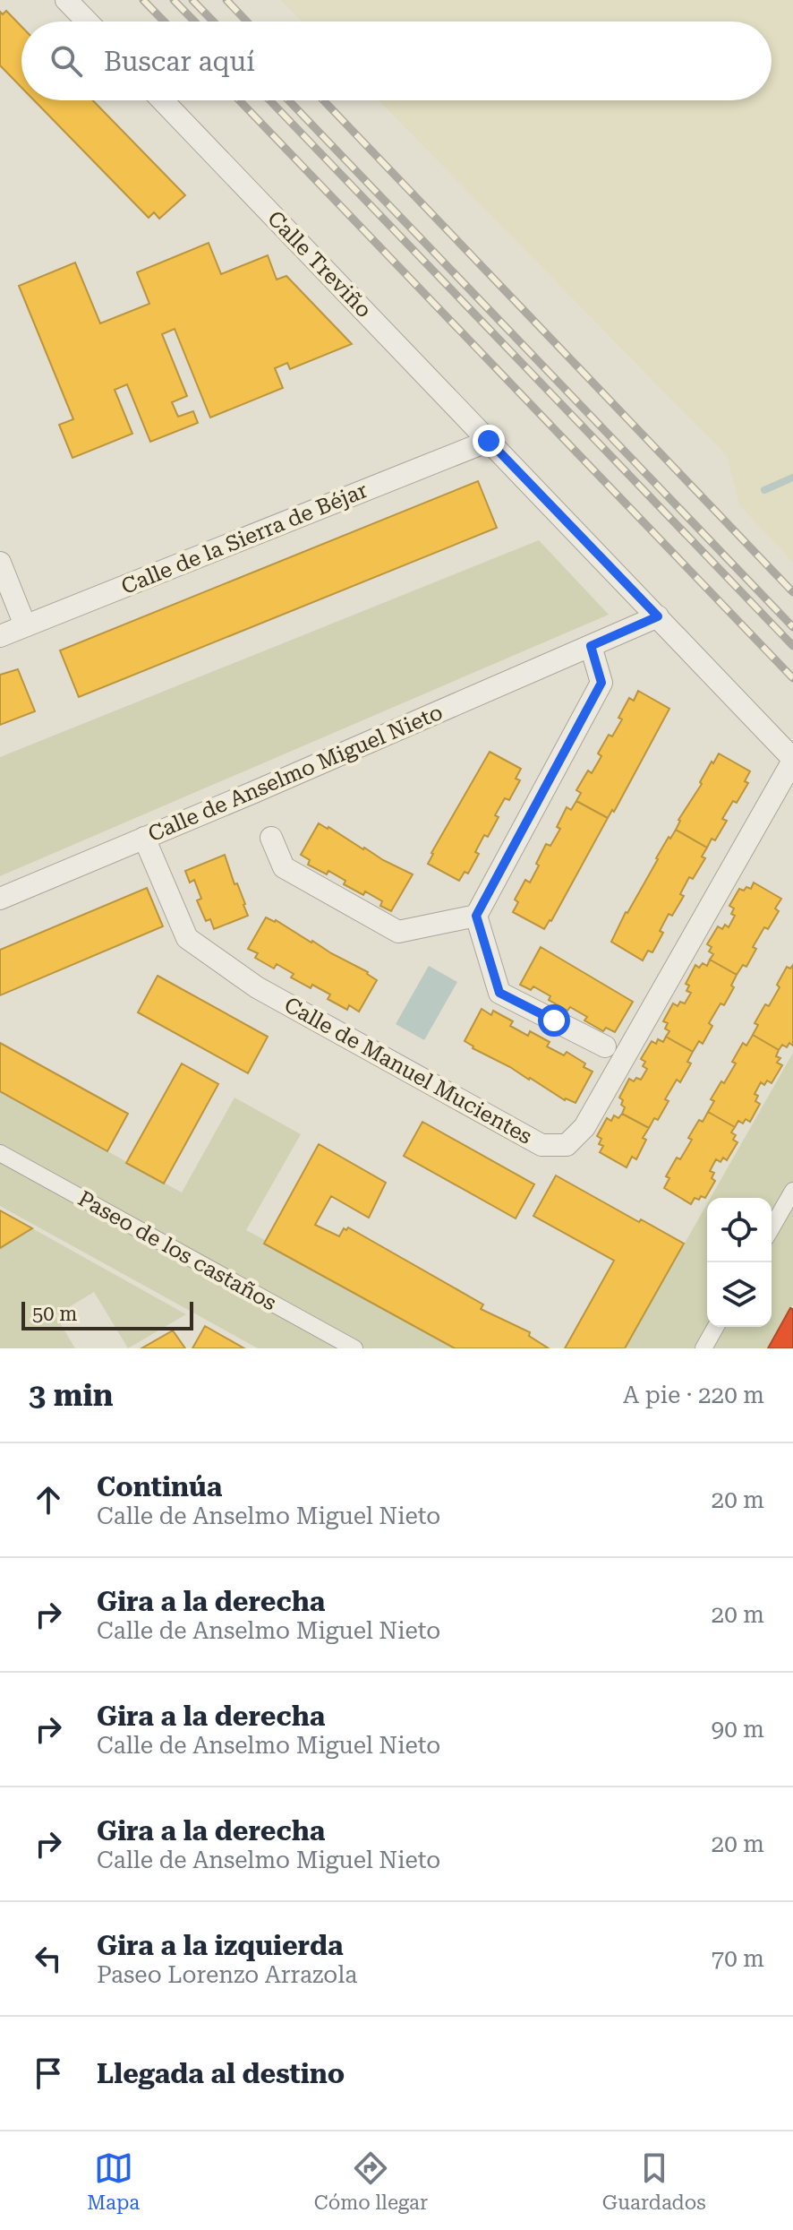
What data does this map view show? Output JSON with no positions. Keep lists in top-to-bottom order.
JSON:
{
  "streets": {
    "street": [
      "Calle Treviño",
      "Calle de la Sierra de Béjar",
      "Calle de Anselmo Miguel Nieto",
      "Calle de Manuel Mucientes",
      "Paseo de los castaños"
    ]
  },
  "crossings": [
    ["Calle Treviño", "Calle de la Sierra de Béjar"],
    ["Calle Treviño", "Calle de Anselmo Miguel Nieto"],
    ["Calle Treviño", "Calle de Manuel Mucientes"],
    ["Calle de Anselmo Miguel Nieto", "Calle de Manuel Mucientes"]
  ],
  "scale_bar": "50 m",
  "page": {
    "search": "Buscar aquí",
    "scale": "50 m",
    "heading": ["3 min", "A pie · 220 m"],
    "list": [
      ["Continúa", "Calle de Anselmo Miguel Nieto", "20 m"],
      ["Gira a la derecha", "Calle de Anselmo Miguel Nieto", "20 m"],
      ["Gira a la derecha", "Calle de Anselmo Miguel Nieto", "90 m"],
      ["Gira a la derecha", "Calle de Anselmo Miguel Nieto", "20 m"],
      ["Gira a la izquierda", "Paseo Lorenzo Arrazola", "70 m"],
      "Llegada al destino"
    ],
    "nav": ["Mapa", "Cómo llegar", "Guardados"]
  }
}
